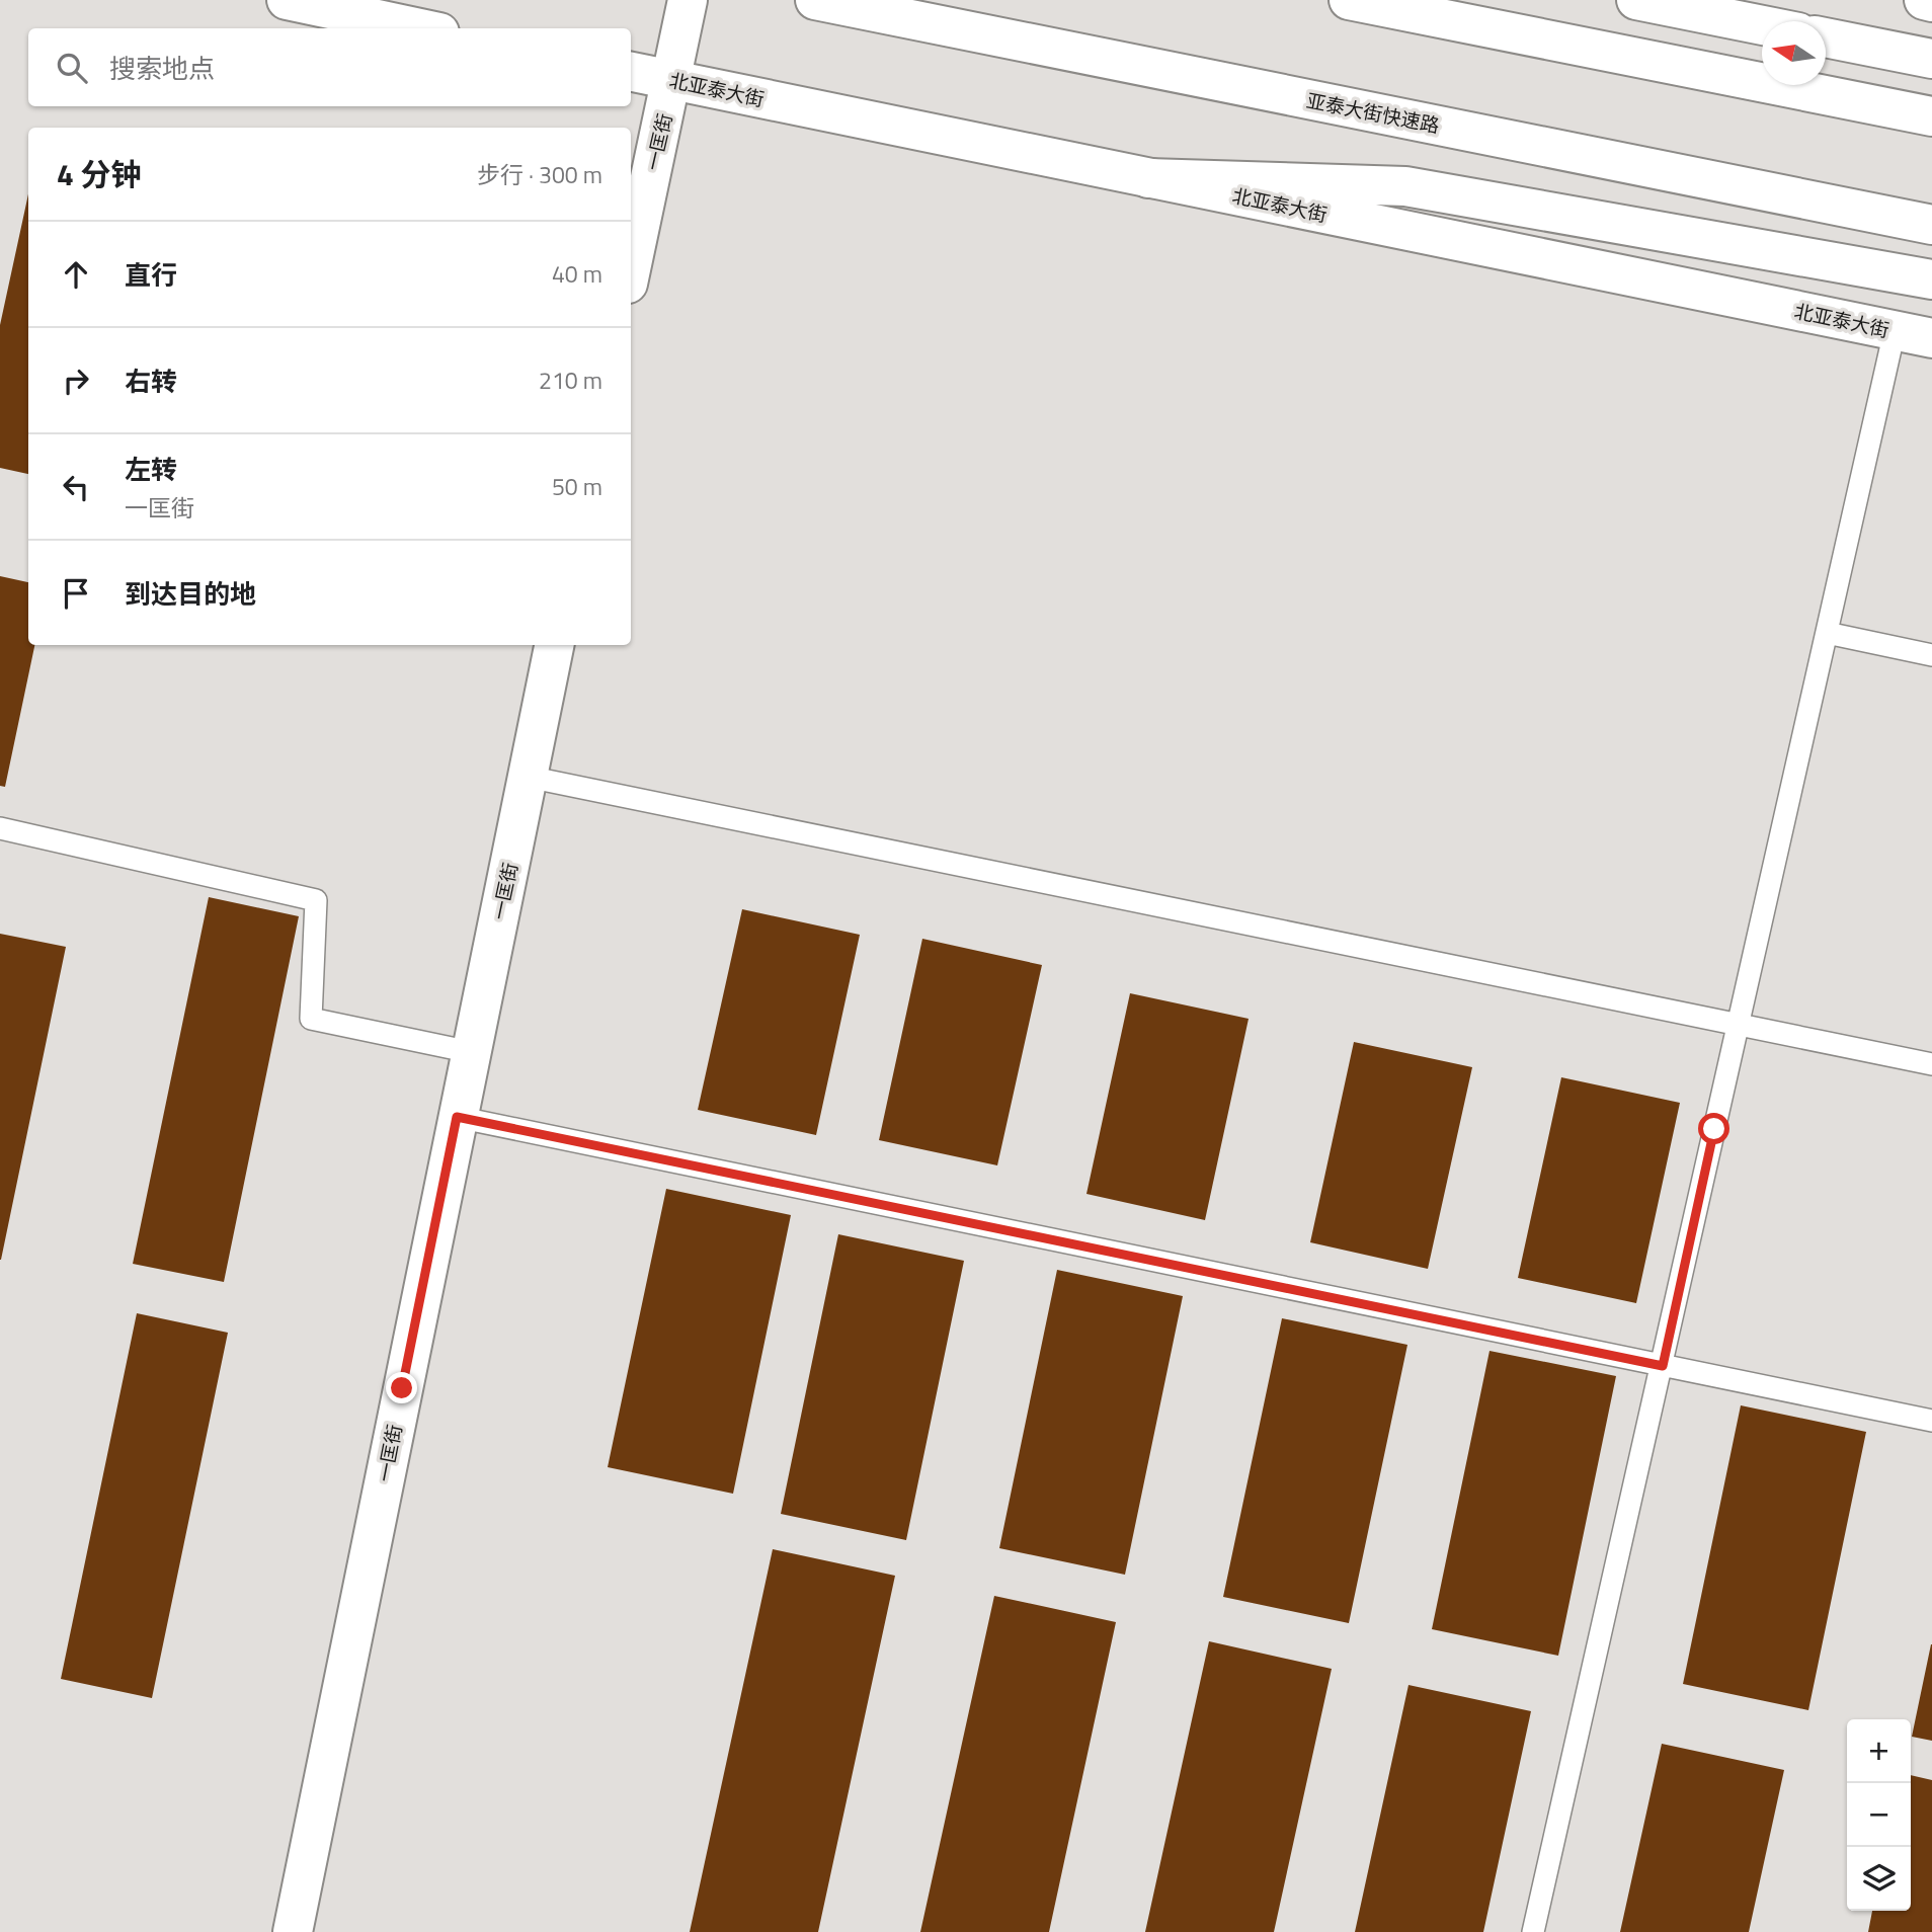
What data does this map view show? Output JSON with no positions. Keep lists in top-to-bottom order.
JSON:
{
  "streets": {
    "main road": ["北亚泰大街", "亚泰大街快速路", "一匡街"]
  },
  "crossings": [
    ["北亚泰大街", "一匡街"]
  ],
  "north": "left",
  "page": {
    "search": "搜索地点",
    "heading": ["4 分钟", "步行 · 300 m"],
    "list": [
      ["直行", "40 m"],
      ["右转", "210 m"],
      ["左转", "一匡街", "50 m"],
      "到达目的地"
    ],
    "map_buttons": ["+", "−"]
  }
}
